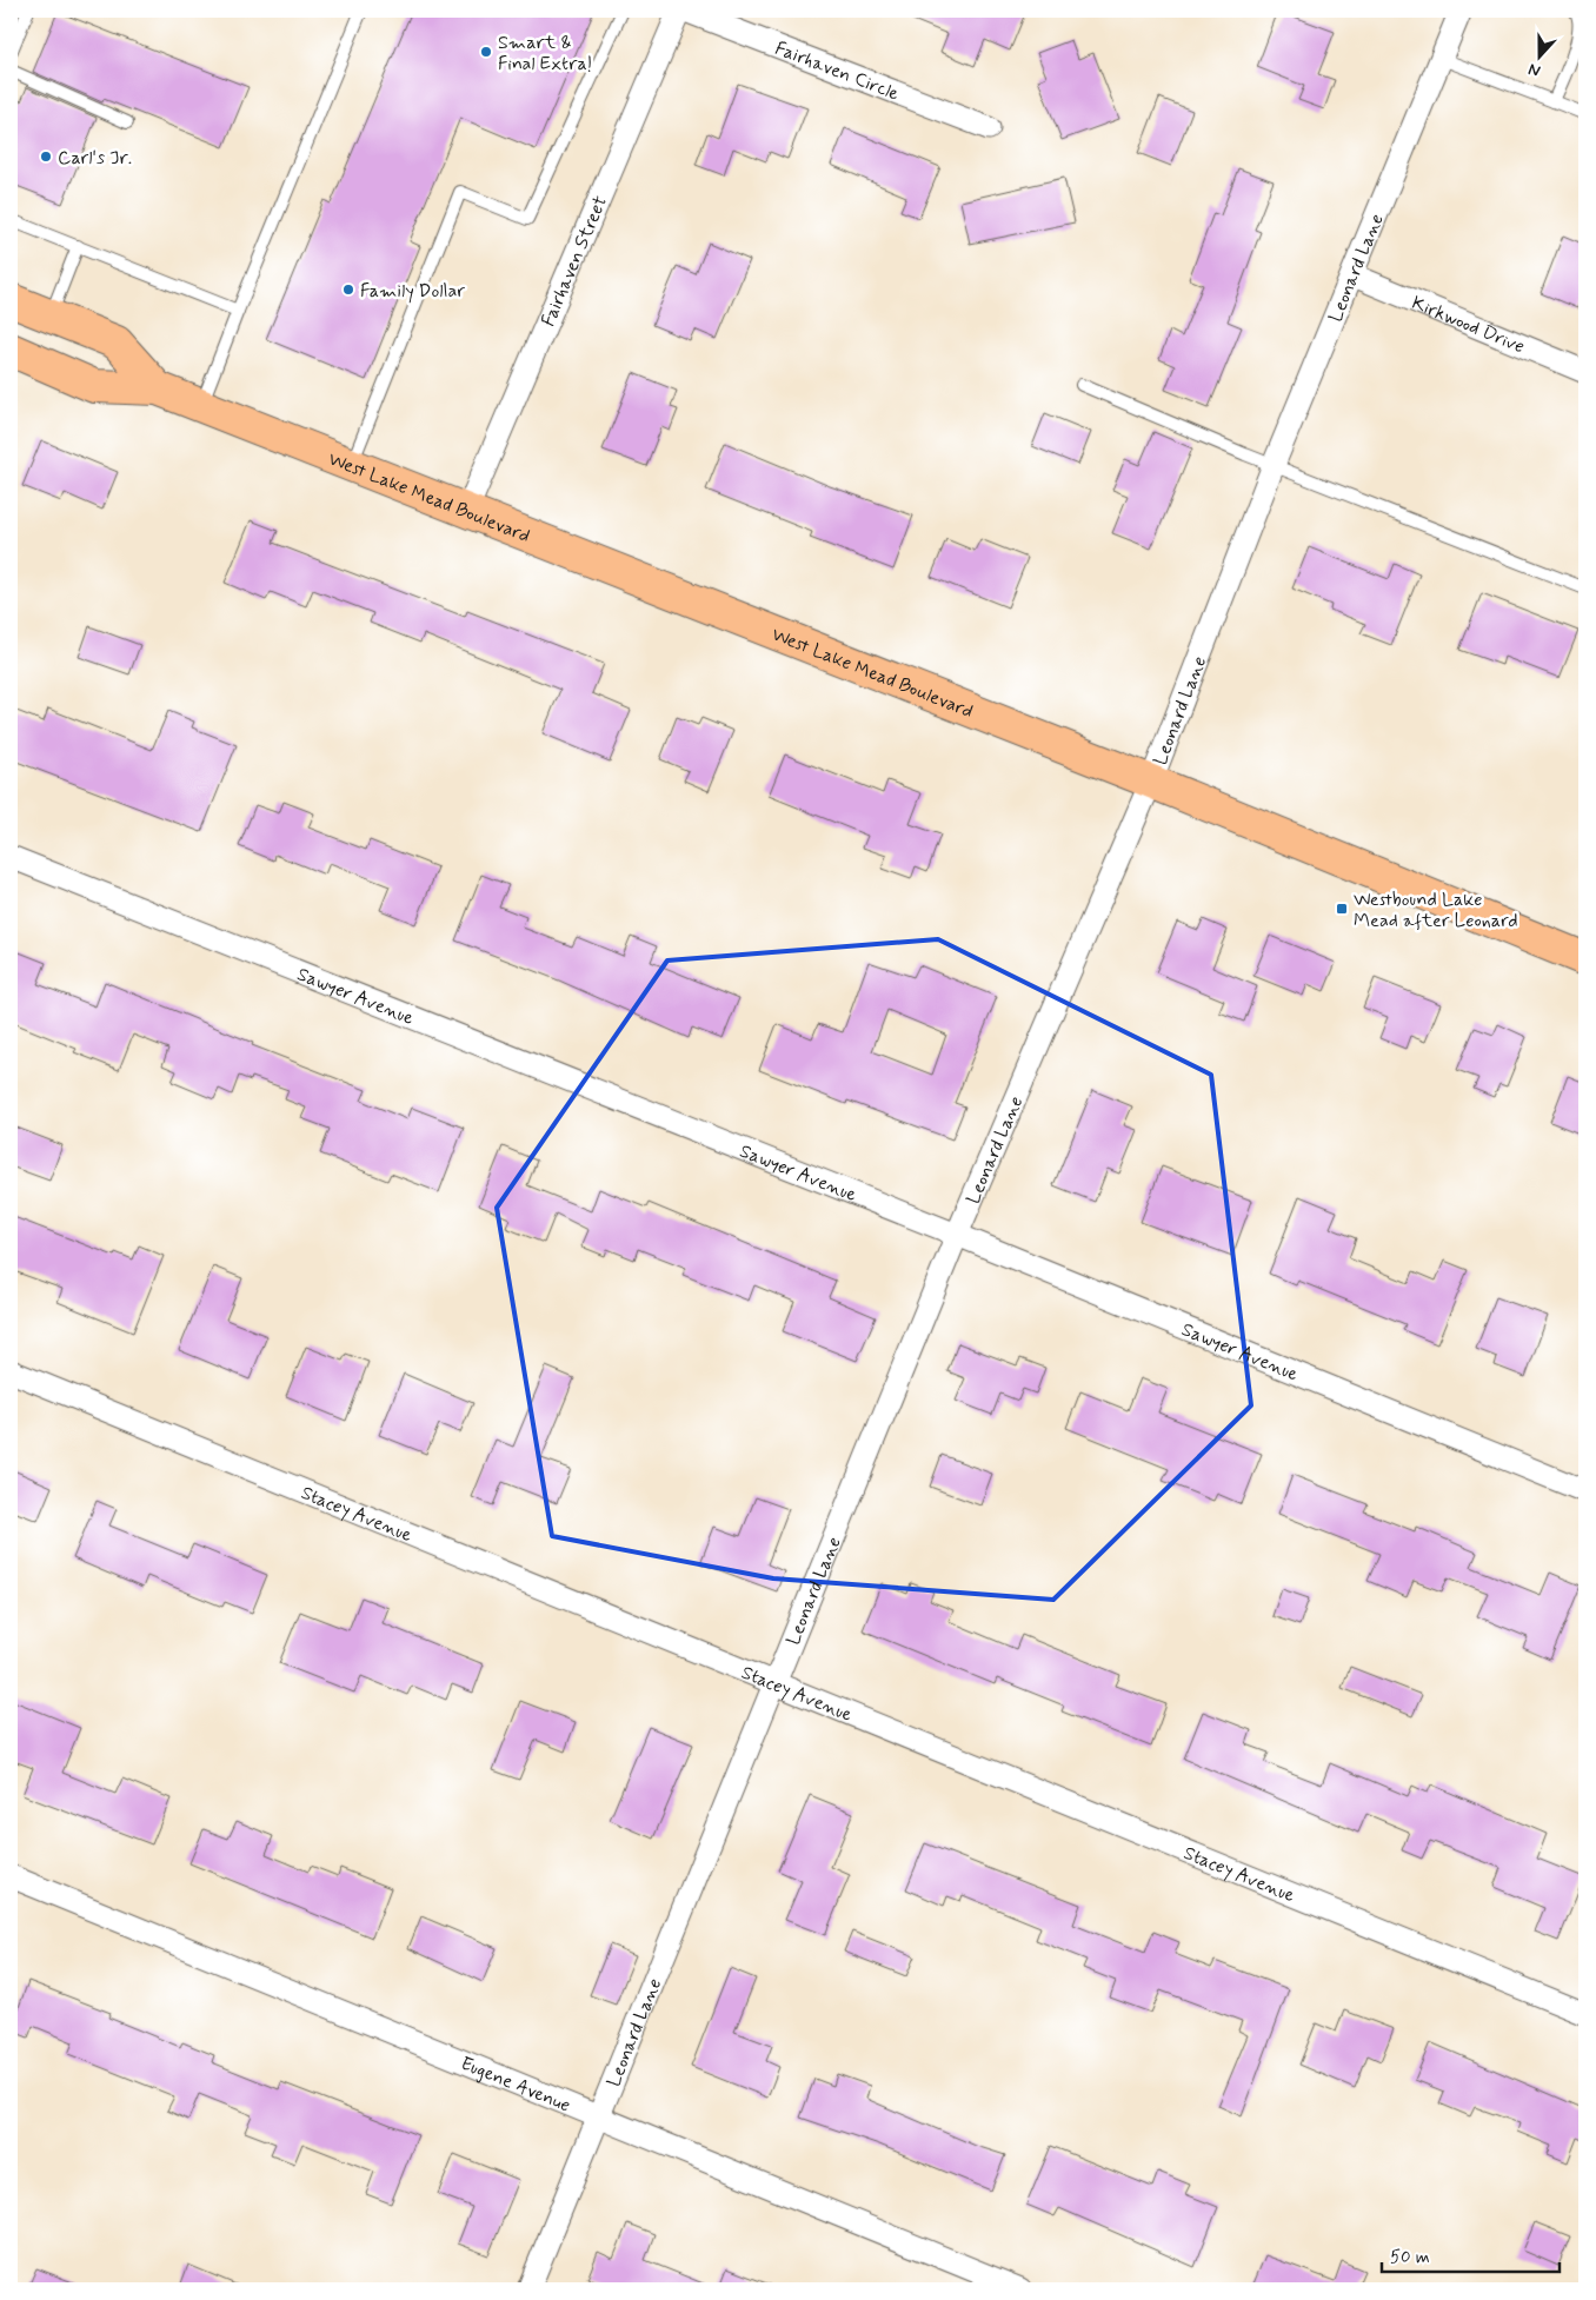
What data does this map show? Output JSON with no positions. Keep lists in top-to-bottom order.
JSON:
{
  "streets": {
    "main road": ["West Lake Mead Boulevard"],
    "street": [
      "Fairhaven Circle",
      "Fairhaven Street",
      "Leonard Lane",
      "Kirkwood Drive",
      "Sawyer Avenue",
      "Stacey Avenue",
      "Eugene Avenue"
    ]
  },
  "crossings": [
    ["Fairhaven Street", "West Lake Mead Boulevard"],
    ["Leonard Lane", "Kirkwood Drive"],
    ["Leonard Lane", "West Lake Mead Boulevard"],
    ["Leonard Lane", "Sawyer Avenue"],
    ["Leonard Lane", "Stacey Avenue"],
    ["Leonard Lane", "Eugene Avenue"]
  ],
  "places": {
    "other": ["Smart & Final Extra!", "Carl's Jr.", "Family Dollar"],
    "transit": ["Westbound Lake Mead after Leonard"]
  },
  "scale_bar": "50 m",
  "north": "bottom"
}
